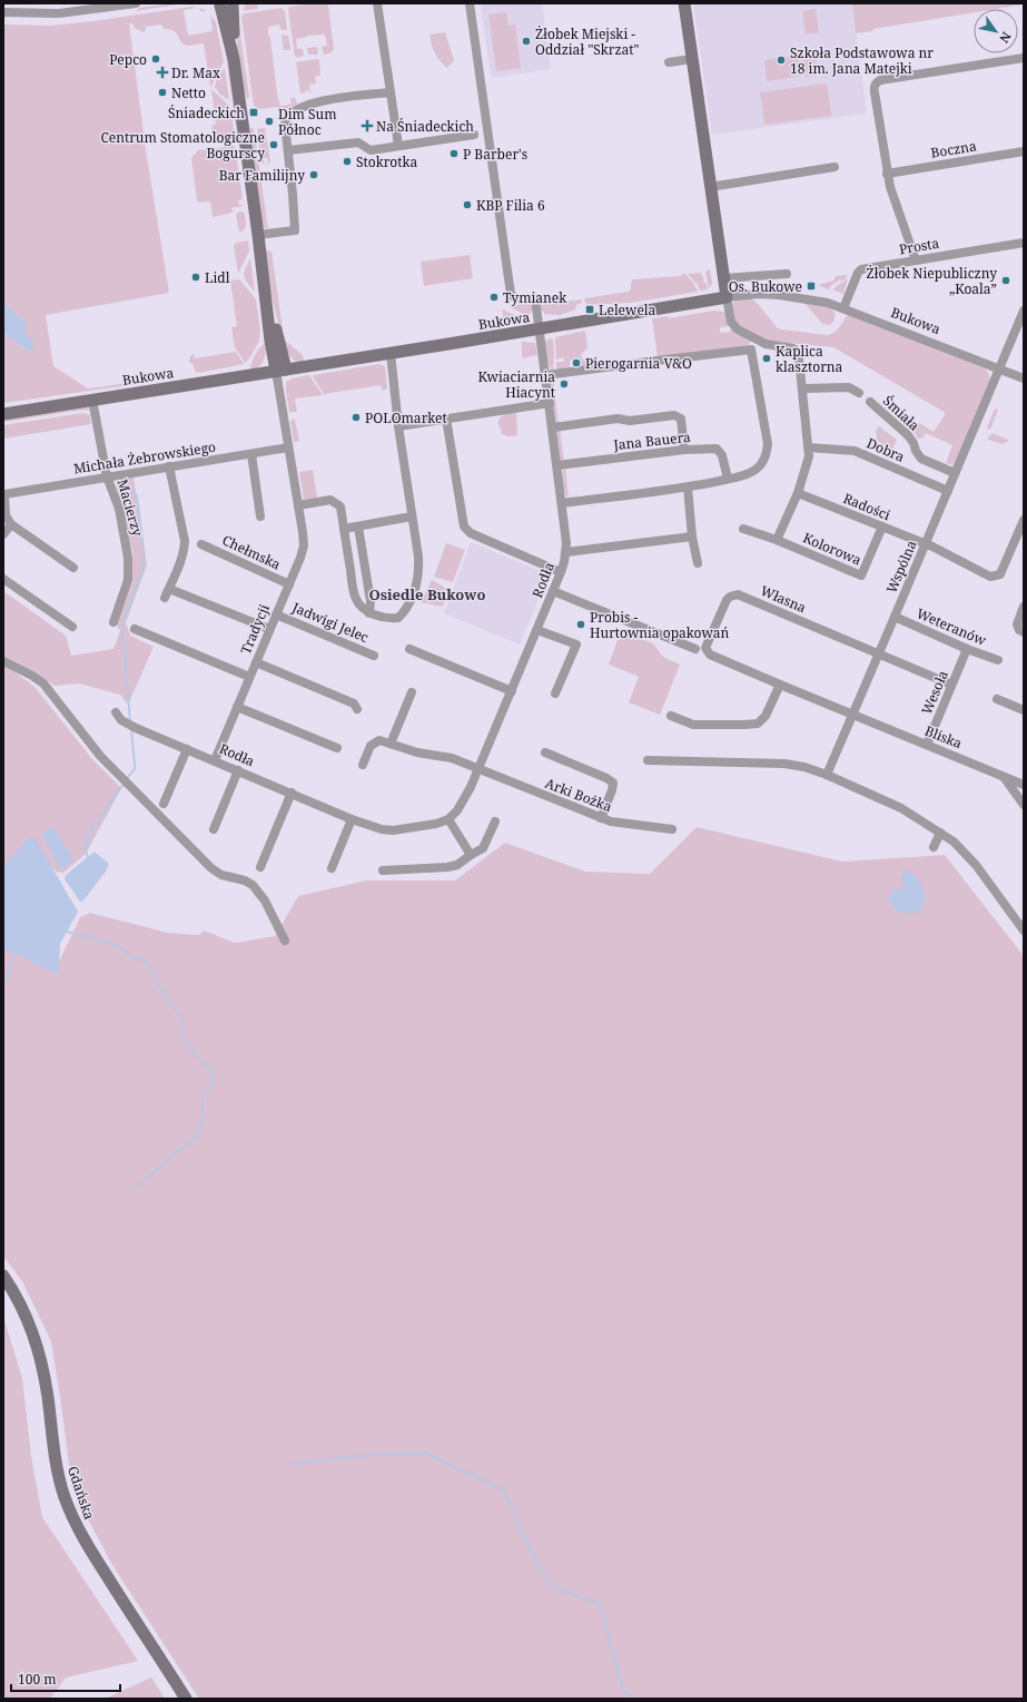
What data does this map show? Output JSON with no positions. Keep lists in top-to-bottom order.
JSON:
{
  "streets": {
    "street": [
      "Boczna",
      "Prosta",
      "Bukowa",
      "Śmiała",
      "Jana Bauera",
      "Dobra",
      "Michała Żebrowskiego",
      "Radości",
      "Macierzy",
      "Kolorowa",
      "Chełmska",
      "Wspólna",
      "Rodła",
      "Własna",
      "Jadwigi Jelec",
      "Weteranów",
      "Tradycji",
      "Wesoła",
      "Bliska",
      "Arki Bożka",
      "Gdańska"
    ]
  },
  "crossings": [
    ["Prosta", "Bukowa"],
    ["Bukowa", "Macierzy"],
    ["Bukowa", "Wspólna"],
    ["Bukowa", "Rodła"],
    ["Bukowa", "Tradycji"],
    ["Śmiała", "Wspólna"],
    ["Jana Bauera", "Rodła"],
    ["Dobra", "Wspólna"],
    ["Michała Żebrowskiego", "Macierzy"],
    ["Michała Żebrowskiego", "Tradycji"],
    ["Radości", "Kolorowa"],
    ["Radości", "Wspólna"],
    ["Chełmska", "Tradycji"],
    ["Wspólna", "Własna"],
    ["Wspólna", "Weteranów"],
    ["Wspólna", "Bliska"],
    ["Rodła", "Tradycji"],
    ["Rodła", "Arki Bożka"],
    ["Własna", "Wesoła"],
    ["Własna", "Bliska"],
    ["Jadwigi Jelec", "Tradycji"],
    ["Weteranów", "Wesoła"],
    ["Wesoła", "Bliska"]
  ],
  "districts": ["Osiedle Bukowo"],
  "places": {
    "other": [
      "Żłobek Miejski - Oddział \"Skrzat\"",
      "Pepco",
      "Szkoła Podstawowa nr 18 im. Jana Matejki",
      "Netto",
      "Dim Sum Północ",
      "Centrum Stomatologiczne Bogurscy",
      "P Barber's",
      "Stokrotka",
      "Bar Familijny",
      "KBP Filia 6",
      "Lidl",
      "Żłobek Niepubliczny „Koala”",
      "Tymianek",
      "Kaplica klasztorna",
      "Pierogarnia V&O",
      "Kwiaciarnia Hiacynt",
      "POLOmarket",
      "Probis - Hurtownia opakowań"
    ],
    "health": ["Dr. Max", "Na Śniadeckich"],
    "transit": ["Śniadeckich", "Os. Bukowe", "Lelewela"]
  },
  "scale_bar": "100 m",
  "north": "bottom right"
}
